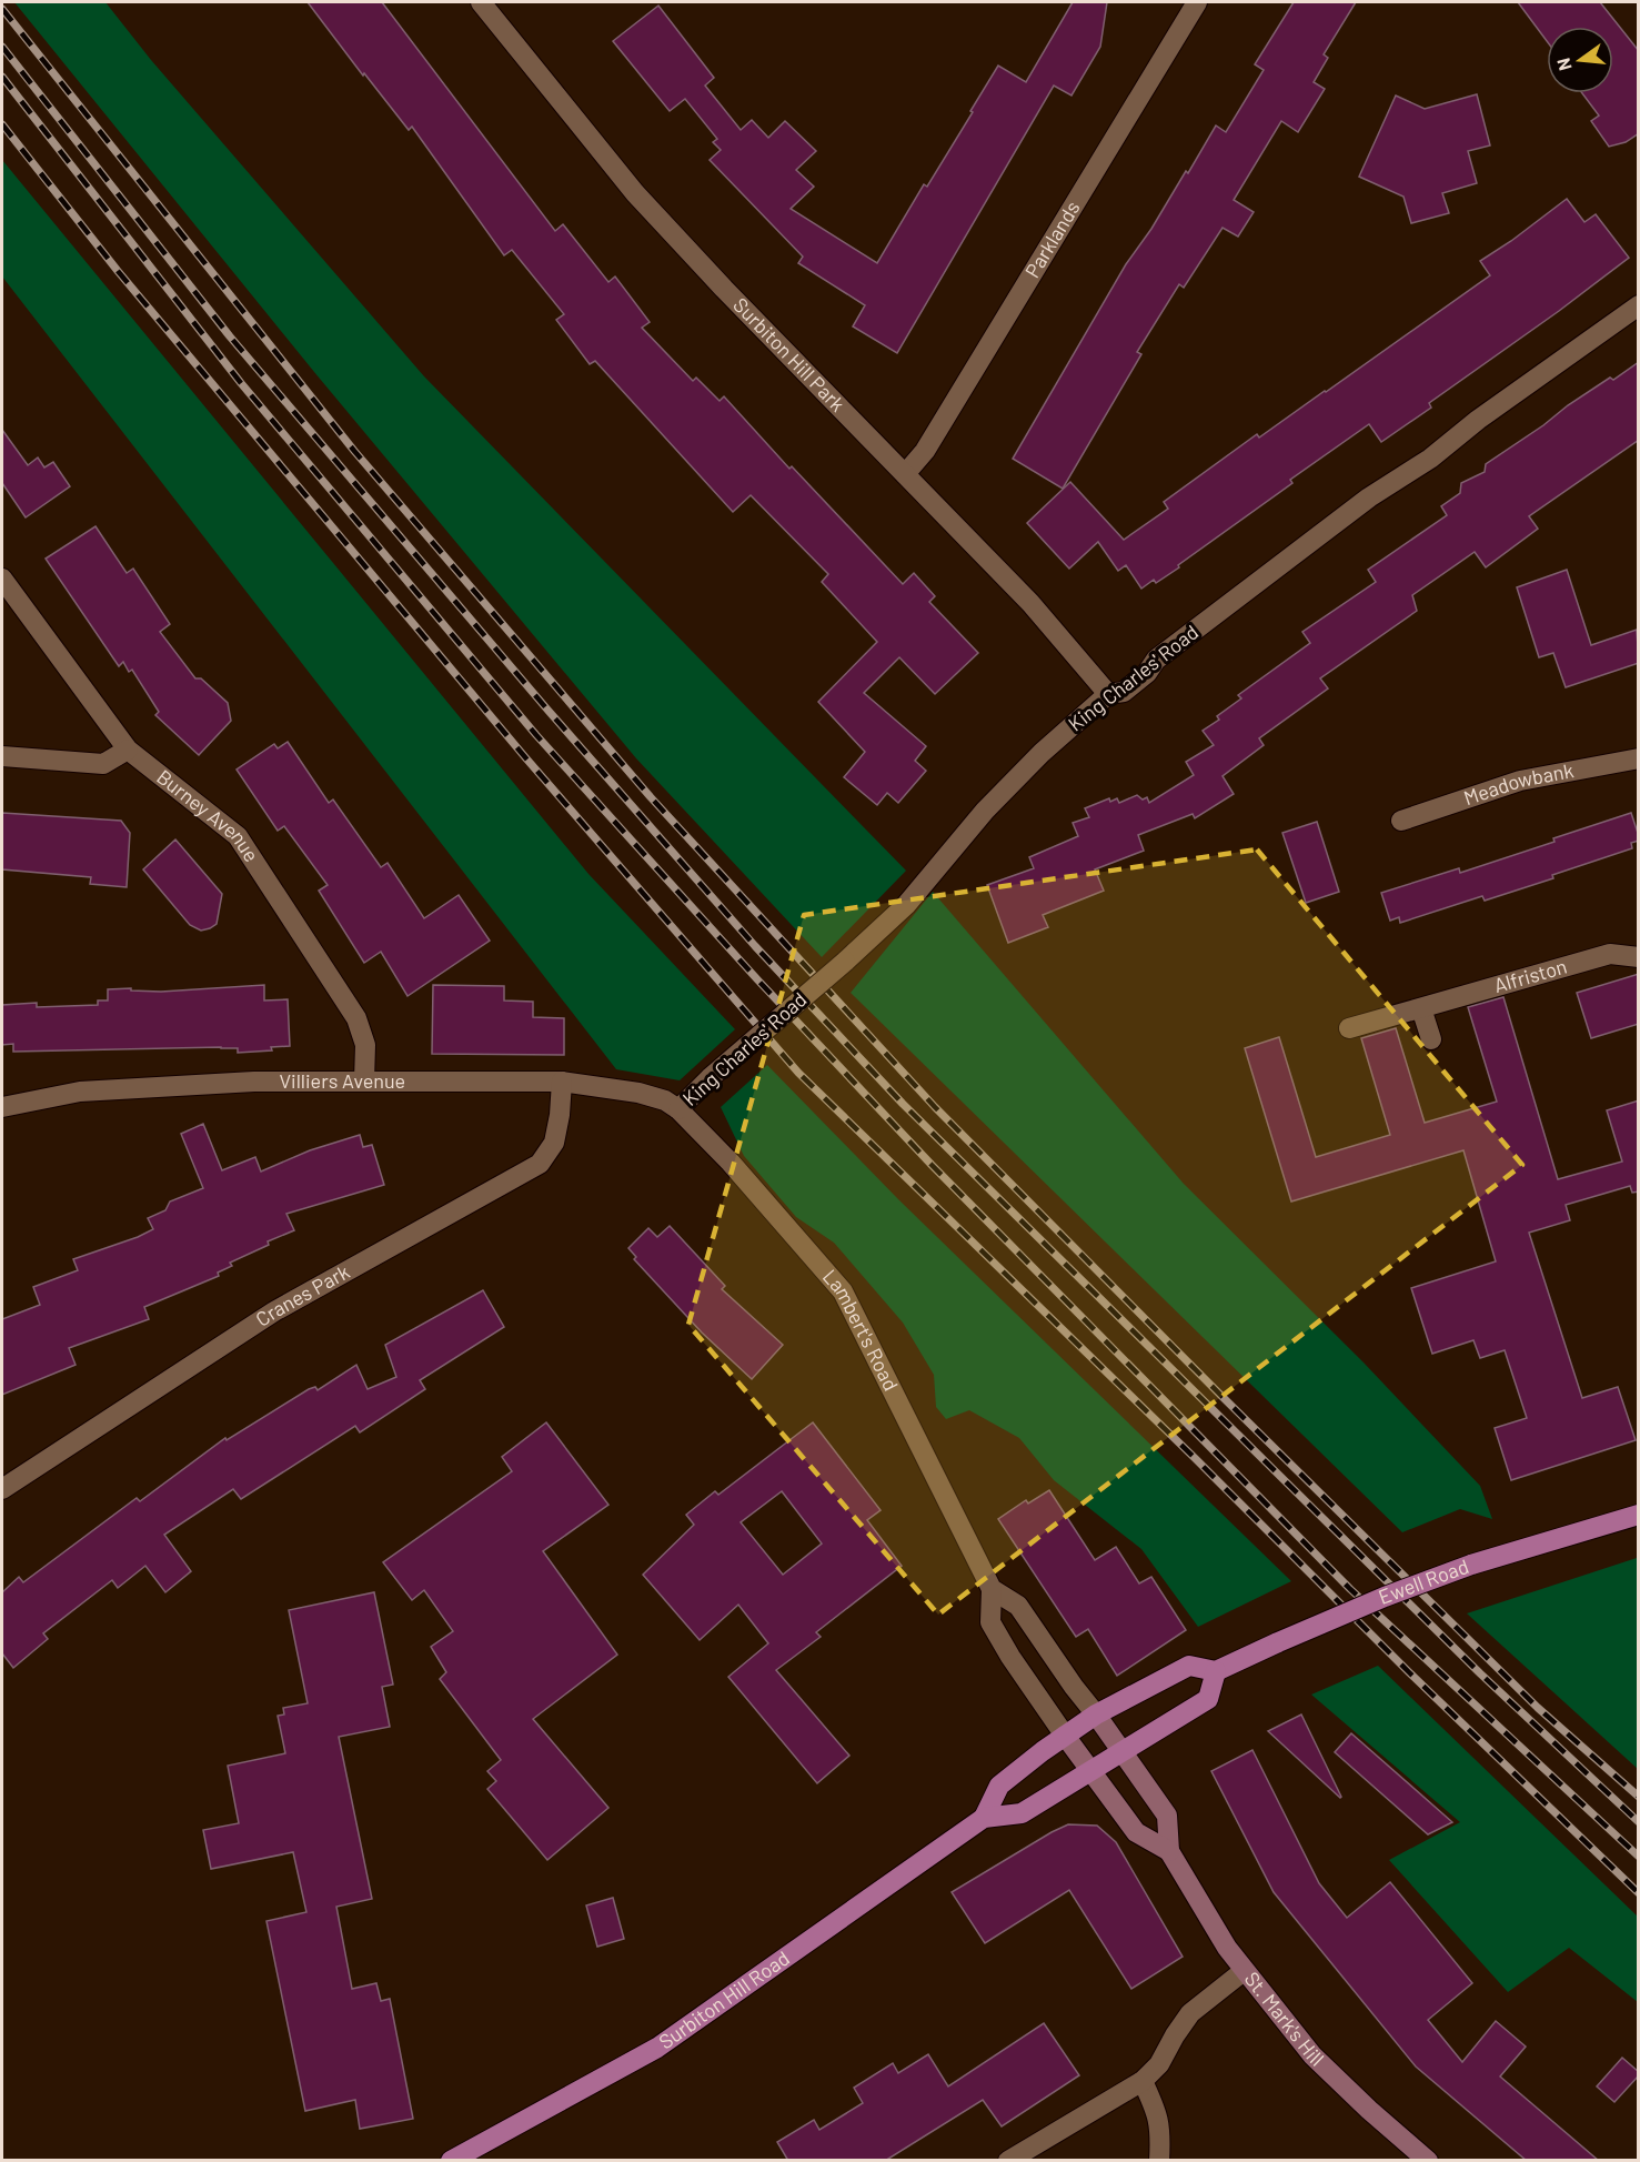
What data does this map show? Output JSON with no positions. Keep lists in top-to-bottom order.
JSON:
{
  "streets": {
    "main road": ["Ewell Road", "Surbiton Hill Road", "St. Mark's Hill"],
    "street": [
      "Parklands",
      "Surbiton Hill Park",
      "King Charles' Road",
      "Meadowbank",
      "Burney Avenue",
      "Alfriston",
      "Villiers Avenue",
      "Cranes Park",
      "Lambert's Road"
    ]
  },
  "crossings": [
    ["Parklands", "Surbiton Hill Park"],
    ["Surbiton Hill Park", "King Charles' Road"],
    ["King Charles' Road", "Villiers Avenue"],
    ["King Charles' Road", "Lambert's Road"],
    ["Burney Avenue", "Villiers Avenue"],
    ["Villiers Avenue", "Cranes Park"],
    ["Villiers Avenue", "Lambert's Road"],
    ["Lambert's Road", "Ewell Road"],
    ["Lambert's Road", "Surbiton Hill Road"],
    ["Ewell Road", "Surbiton Hill Road"],
    ["Ewell Road", "St. Mark's Hill"],
    ["Surbiton Hill Road", "St. Mark's Hill"]
  ],
  "north": "left"
}
